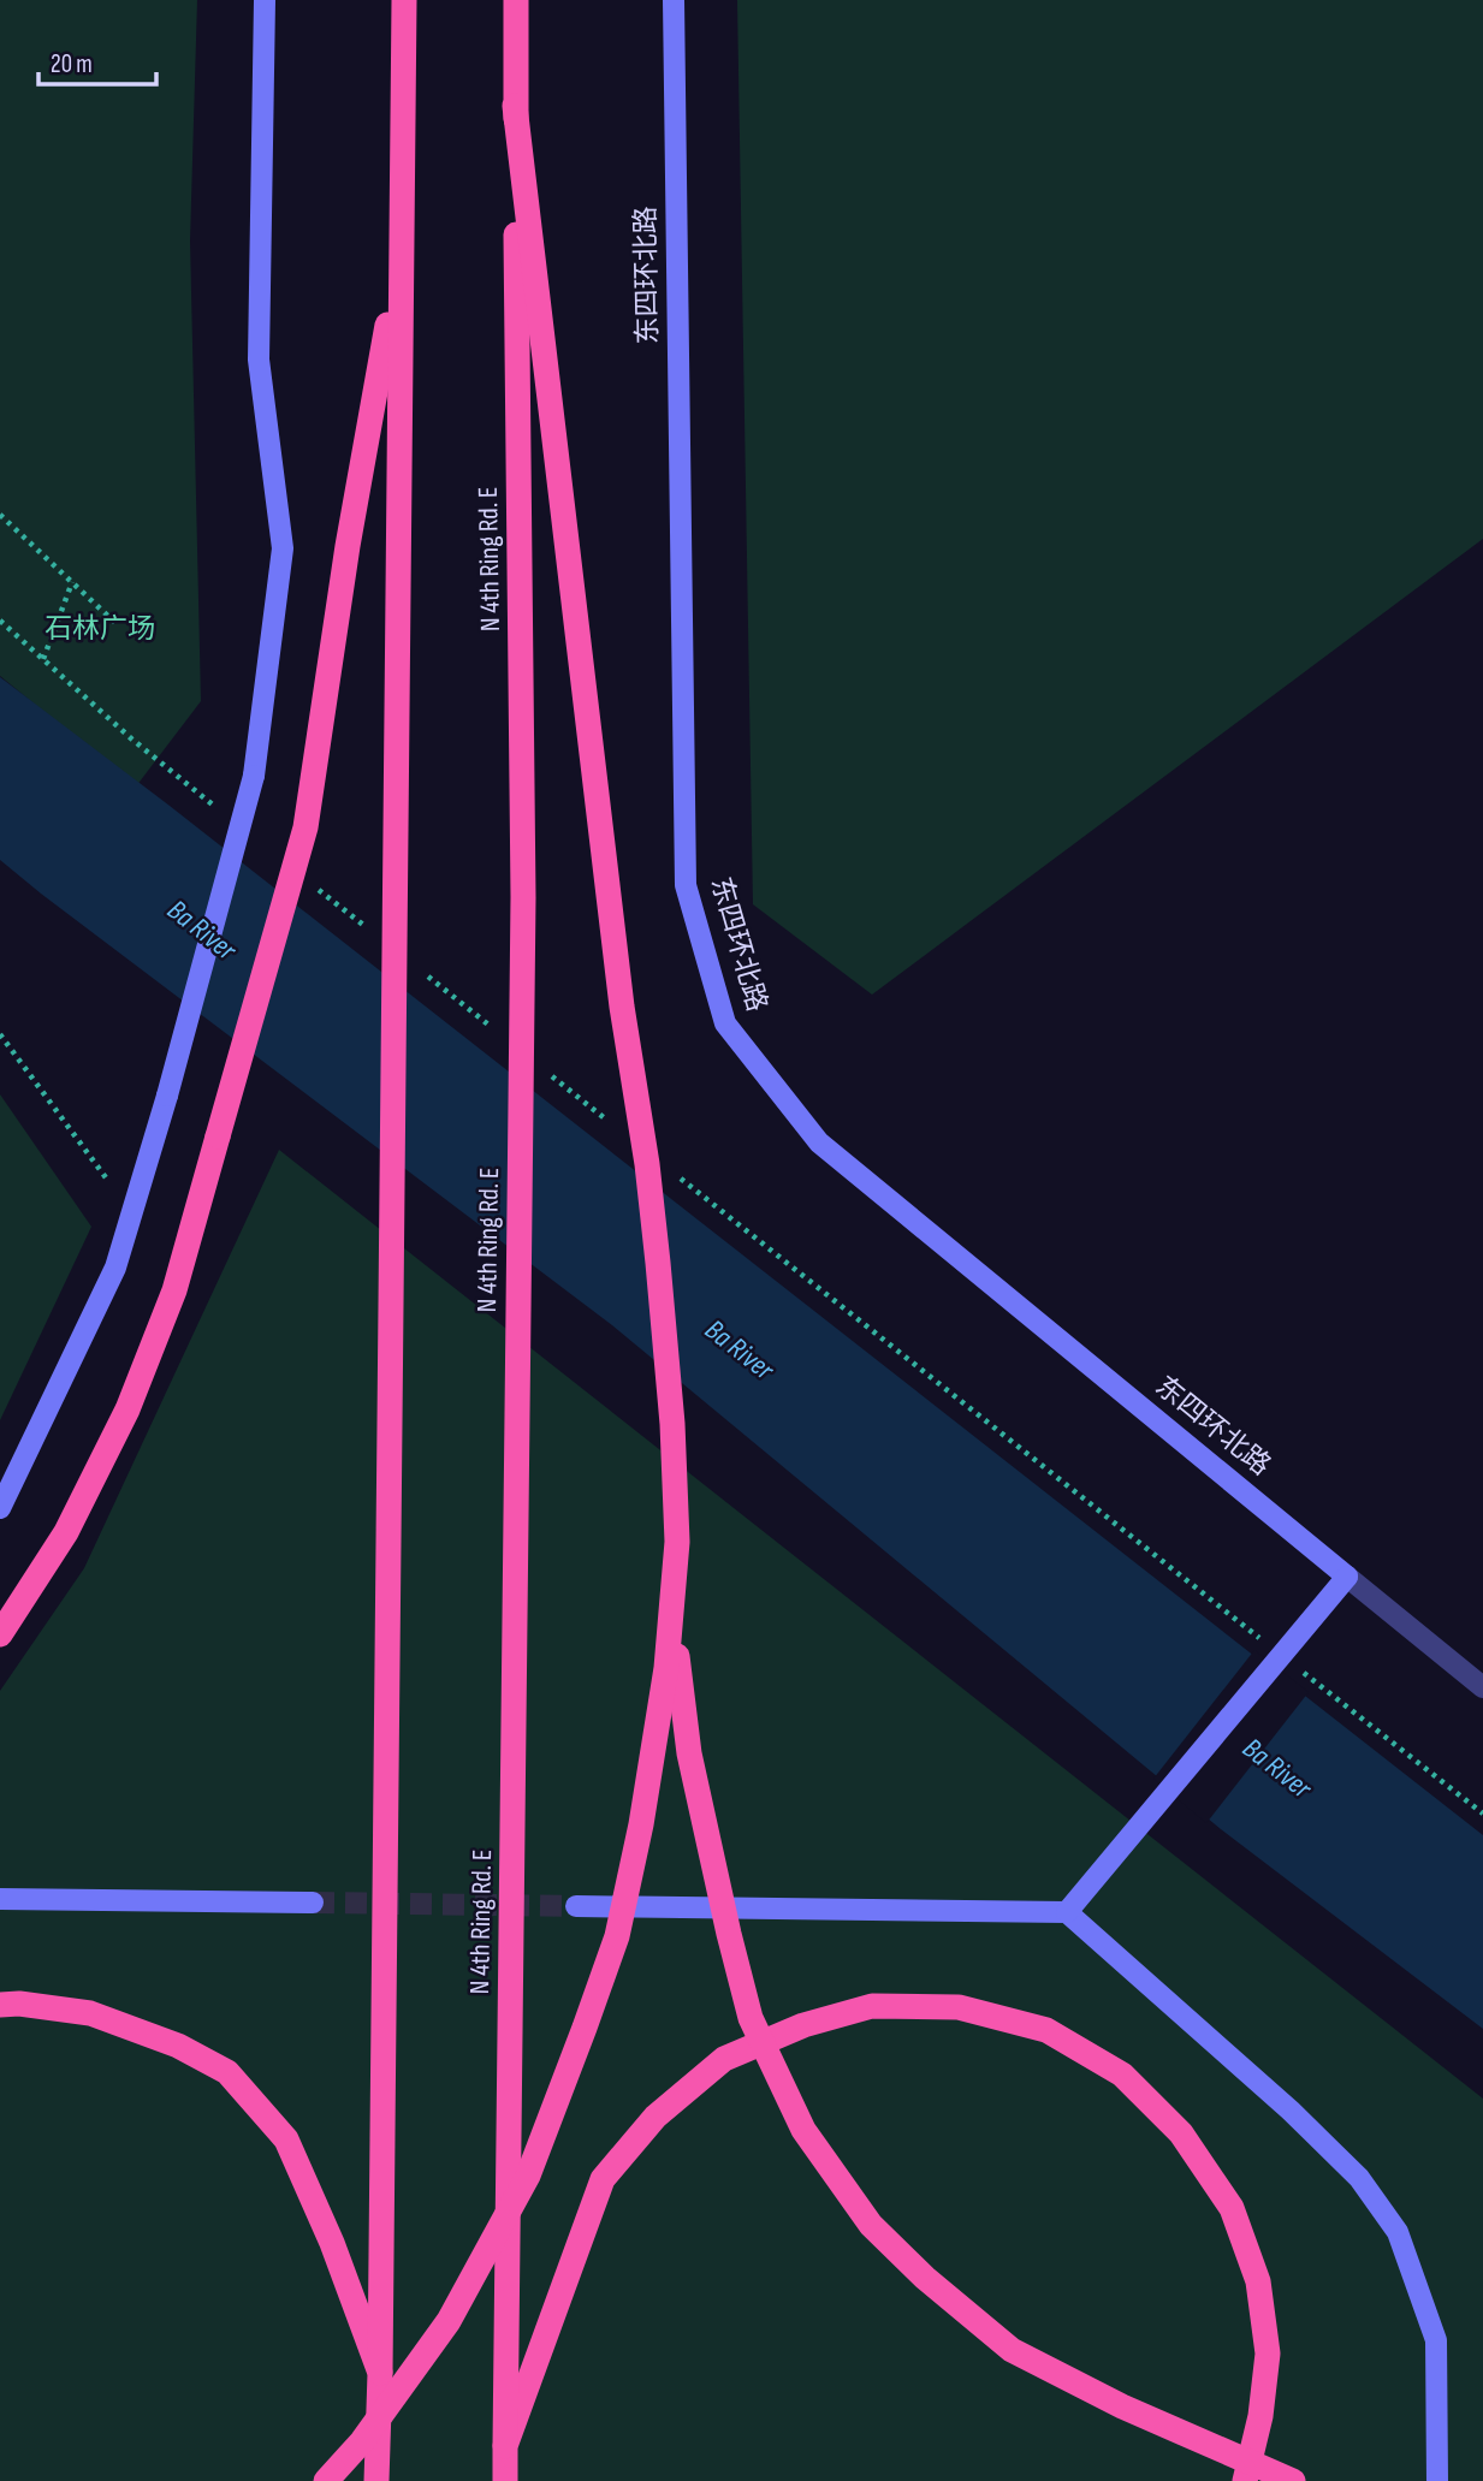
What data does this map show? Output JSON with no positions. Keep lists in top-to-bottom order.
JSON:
{
  "streets": {
    "highway": ["N 4th Ring Rd. E"],
    "street": ["东四环北路"]
  },
  "water": ["Ba River"],
  "parks": ["石林广场"],
  "scale_bar": "20 m"
}
